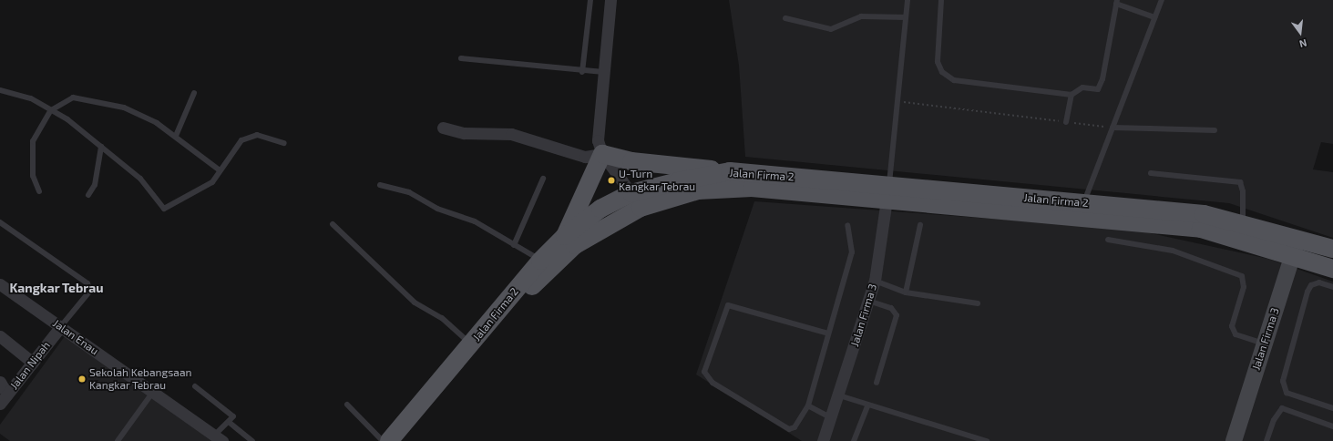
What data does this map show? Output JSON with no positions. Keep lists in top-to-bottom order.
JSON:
{
  "streets": {
    "main road": ["Jalan Firma 2"],
    "street": ["Jalan Firma 3", "Jalan Enau", "Jalan Nipah"]
  },
  "crossings": [
    ["Jalan Firma 2", "Jalan Firma 3"],
    ["Jalan Enau", "Jalan Nipah"]
  ],
  "districts": ["Kangkar Tebrau"],
  "places": ["U-Turn Kangkar Tebrau", "Sekolah Kebangsaan Kangkar Tebrau"],
  "north": "bottom"
}
